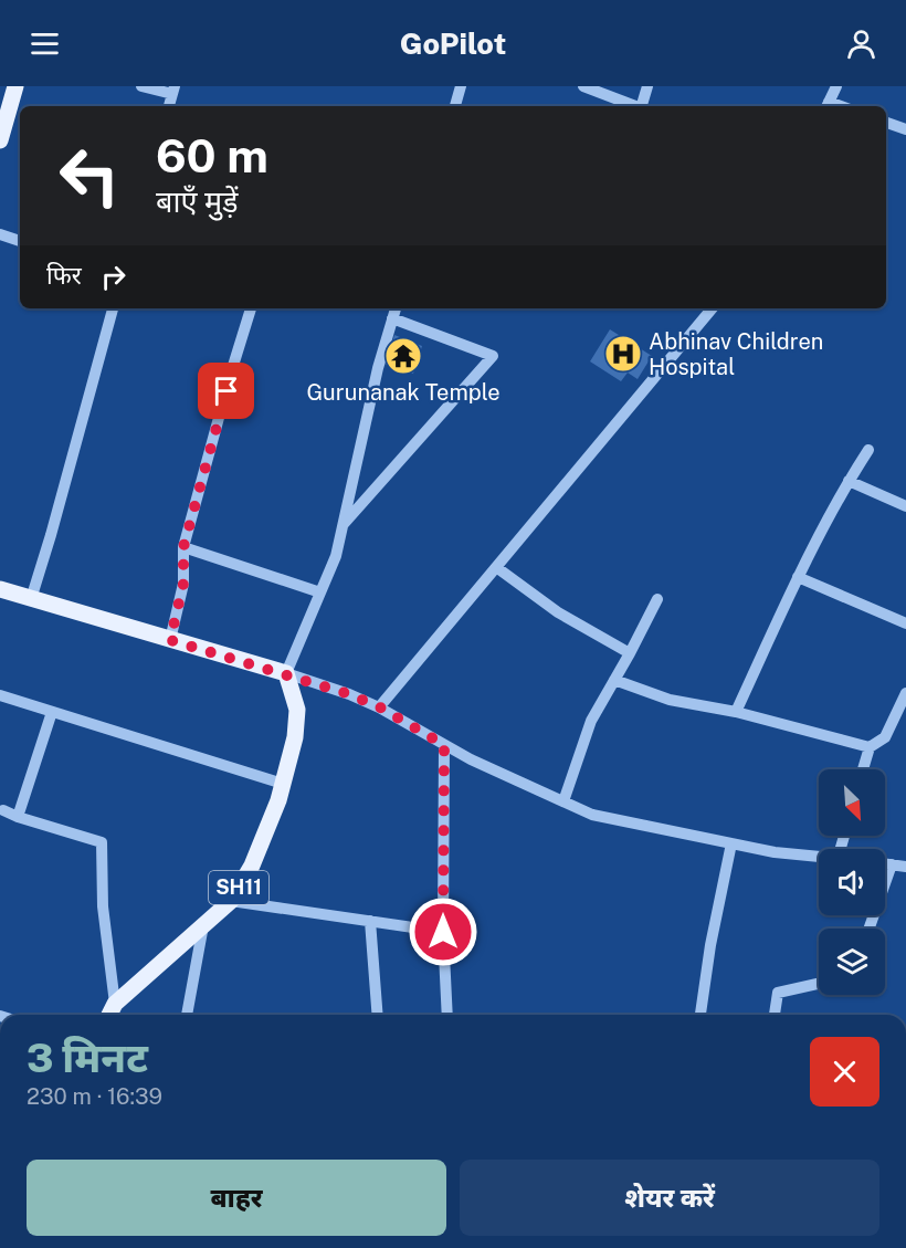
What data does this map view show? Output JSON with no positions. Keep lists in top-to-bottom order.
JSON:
{
  "streets": {
    "main road": ["SH11"]
  },
  "places": {
    "hospital": ["Abhinav Children Hospital"],
    "temple": ["Gurunanak Temple"]
  },
  "north": "bottom right",
  "page": {
    "header": "GoPilot",
    "turn": ["60 m", "बाएँ मुड़ें"],
    "then": "फिर",
    "heading": ["3 मिनट", "230 m · 16:39"],
    "buttons": ["बाहर", "शेयर करें"]
  }
}
